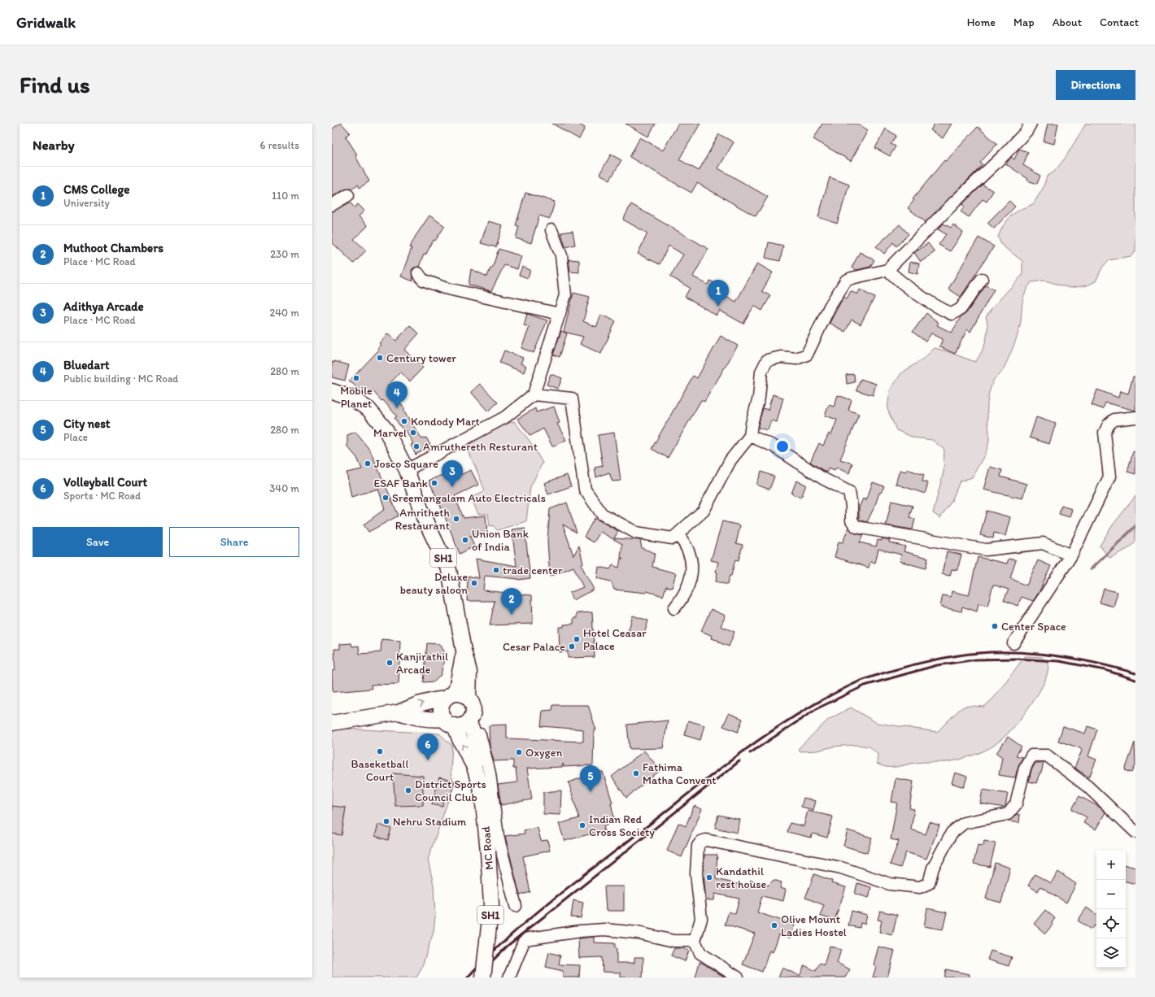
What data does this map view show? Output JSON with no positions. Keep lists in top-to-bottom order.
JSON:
{
  "streets": {
    "main road": ["SH1", "MC Road"]
  },
  "crossings": [
    ["SH1", "MC Road"]
  ],
  "places": [
    "Century tower",
    "Mobile Planet",
    "Kondody Mart",
    "Marvel",
    "Amruthereth Resturant",
    "Josco Square",
    "ESAF Bank",
    "Sreemangalam Auto Electricals",
    "Amritheth Restaurant",
    "Union Bank of India",
    "trade center",
    "Deluxe beauty saloon",
    "Center Space",
    "Hotel Ceasar Palace",
    "Cesar Palace",
    "Kanjirathil Arcade",
    "Baseketball Court",
    "Oxygen",
    "Fathima Matha Convent",
    "District Sports Council Club",
    "Nehru Stadium",
    "Indian Red Cross Society",
    "Kandathil rest house",
    "Olive Mount Ladies Hostel"
  ],
  "page": {
    "header": "Gridwalk",
    "nav": [
      "Home",
      "Map",
      "About",
      "Contact"
    ],
    "buttons": [
      "Directions",
      ["Save", "Share"]
    ],
    "title": "Find us",
    "heading": ["Nearby", "6 results"],
    "list": [
      {
        "mark": "1",
        "name": "CMS College",
        "note": "University",
        "value": "110 m"
      },
      {
        "mark": "2",
        "name": "Muthoot Chambers",
        "note": "Place · MC Road",
        "value": "230 m"
      },
      {
        "mark": "3",
        "name": "Adithya Arcade",
        "note": "Place · MC Road",
        "value": "240 m"
      },
      {
        "mark": "4",
        "name": "Bluedart",
        "note": "Public building · MC Road",
        "value": "280 m"
      },
      {
        "mark": "5",
        "name": "City nest",
        "note": "Place",
        "value": "280 m"
      },
      {
        "mark": "6",
        "name": "Volleyball Court",
        "note": "Sports · MC Road",
        "value": "340 m"
      }
    ],
    "pins": [
      "1",
      "4",
      "3",
      "2",
      "6",
      "5"
    ],
    "map_buttons": ["+", "−"]
  }
}
